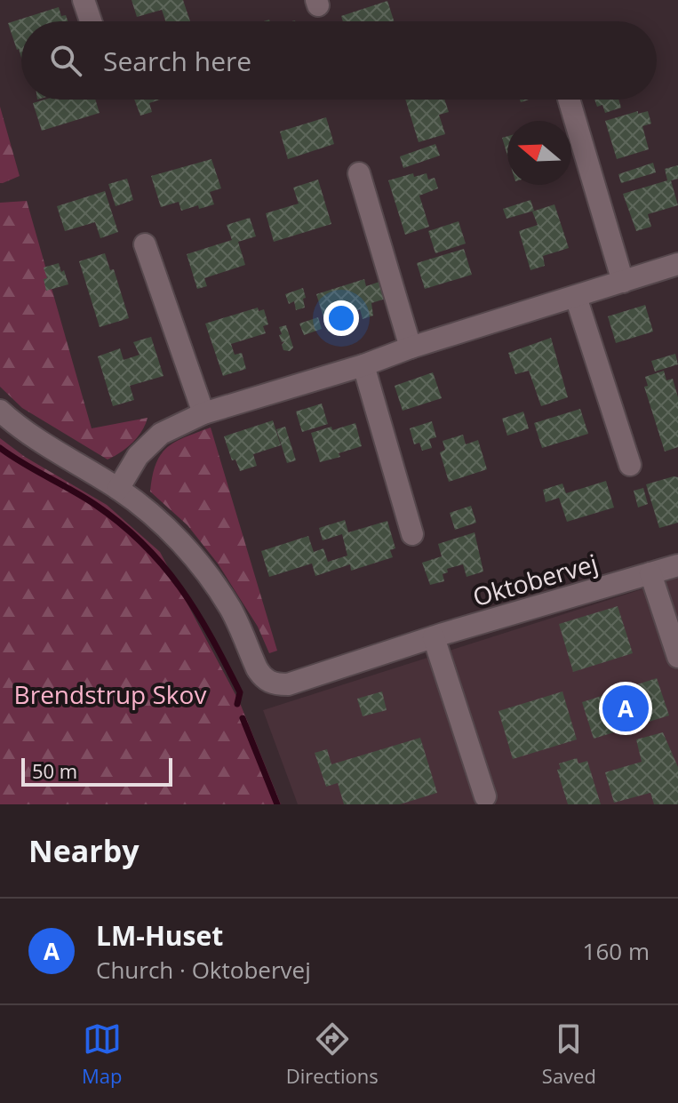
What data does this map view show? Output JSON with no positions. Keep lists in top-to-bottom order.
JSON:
{
  "streets": {
    "street": ["Oktobervej"]
  },
  "parks": ["Brendstrup Skov"],
  "scale_bar": "50 m",
  "north": "left",
  "page": {
    "search": "Search here",
    "pins": "A",
    "scale": "50 m",
    "heading": "Nearby",
    "list": [
      {
        "mark": "A",
        "name": "LM-Huset",
        "note": "Church · Oktobervej",
        "value": "160 m"
      }
    ],
    "nav": ["Map", "Directions", "Saved"]
  }
}
